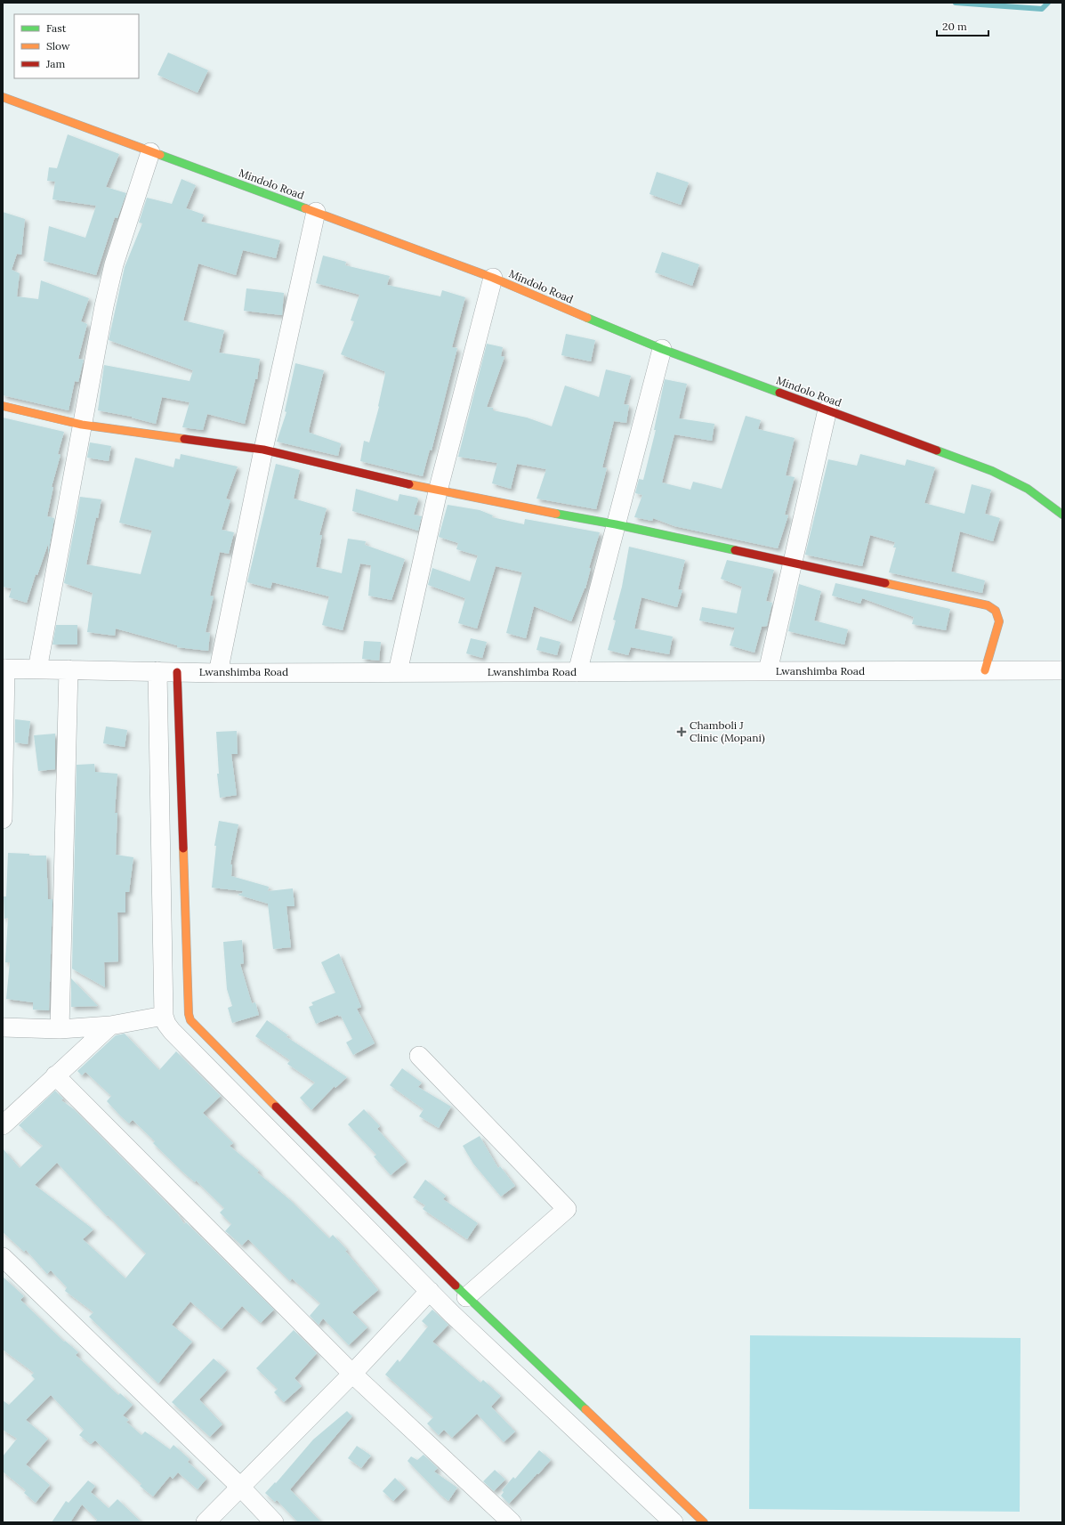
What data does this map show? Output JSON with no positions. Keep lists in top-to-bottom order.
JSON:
{
  "streets": {
    "street": ["Mindolo Road", "Lwanshimba Road"]
  },
  "places": {
    "health": ["Chamboli J Clinic (Mopani)"]
  },
  "legend": ["Fast", "Slow", "Jam"],
  "scale_bar": "20 m"
}
